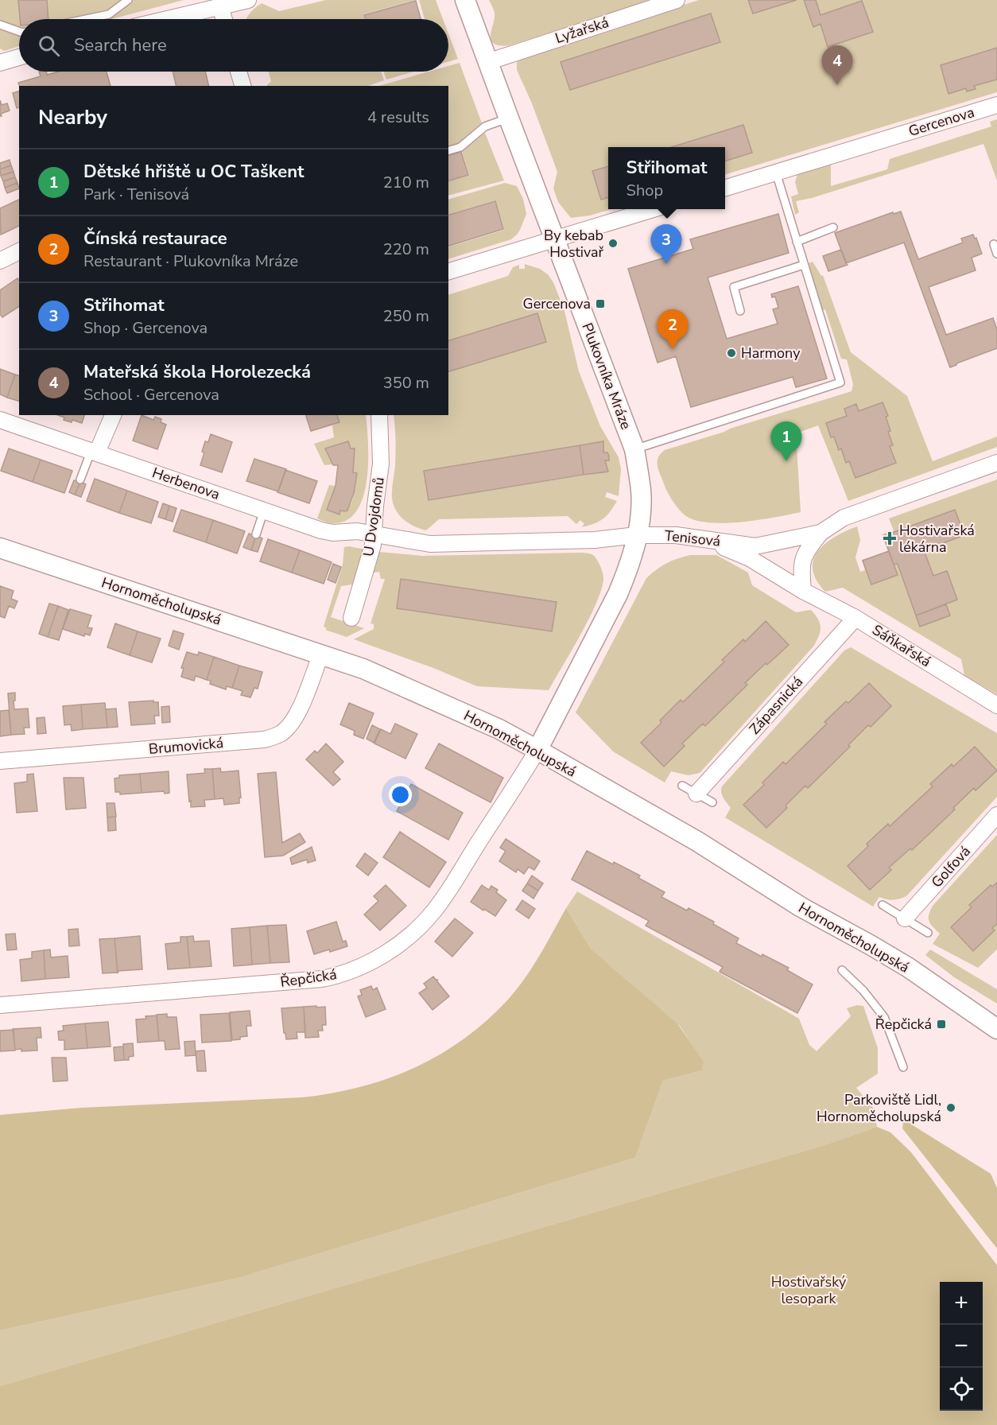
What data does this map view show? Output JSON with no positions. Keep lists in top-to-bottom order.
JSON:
{
  "streets": {
    "street": [
      "Lyžařská",
      "Gercenova",
      "Plukovníka Mráze",
      "Herbenova",
      "U Dvojdomů",
      "Tenisová",
      "Hornoměcholupská",
      "Sáňkařská",
      "Zápasnická",
      "Brumovická",
      "Golfová",
      "Řepčická"
    ]
  },
  "crossings": [
    ["Lyžařská", "Plukovníka Mráze"],
    ["Plukovníka Mráze", "Tenisová"],
    ["Plukovníka Mráze", "Hornoměcholupská"],
    ["Plukovníka Mráze", "Řepčická"],
    ["Herbenova", "U Dvojdomů"],
    ["Herbenova", "Tenisová"],
    ["U Dvojdomů", "Tenisová"],
    ["Tenisová", "Sáňkařská"],
    ["Hornoměcholupská", "Brumovická"],
    ["Hornoměcholupská", "Řepčická"],
    ["Sáňkařská", "Zápasnická"]
  ],
  "parks": ["Hostivařský lesopark"],
  "places": {
    "other": ["By kebab Hostivař", "Harmony", "Parkoviště Lidl, Hornoměcholupská"],
    "transit": ["Gercenova", "Řepčická"],
    "health": ["Hostivařská lékárna"]
  },
  "page": {
    "search": "Search here",
    "pins": [
      "4",
      "3",
      "2",
      "1"
    ],
    "heading": ["Nearby", "4 results"],
    "popup": ["Střihomat", "Shop"],
    "list": [
      {
        "mark": "1",
        "name": "Dětské hřiště u OC Taškent",
        "note": "Park · Tenisová",
        "value": "210 m"
      },
      {
        "mark": "2",
        "name": "Čínská restaurace",
        "note": "Restaurant · Plukovníka Mráze",
        "value": "220 m"
      },
      {
        "mark": "3",
        "name": "Střihomat",
        "note": "Shop · Gercenova",
        "value": "250 m"
      },
      {
        "mark": "4",
        "name": "Mateřská škola Horolezecká",
        "note": "School · Gercenova",
        "value": "350 m"
      }
    ],
    "map_buttons": ["+", "−"]
  }
}
